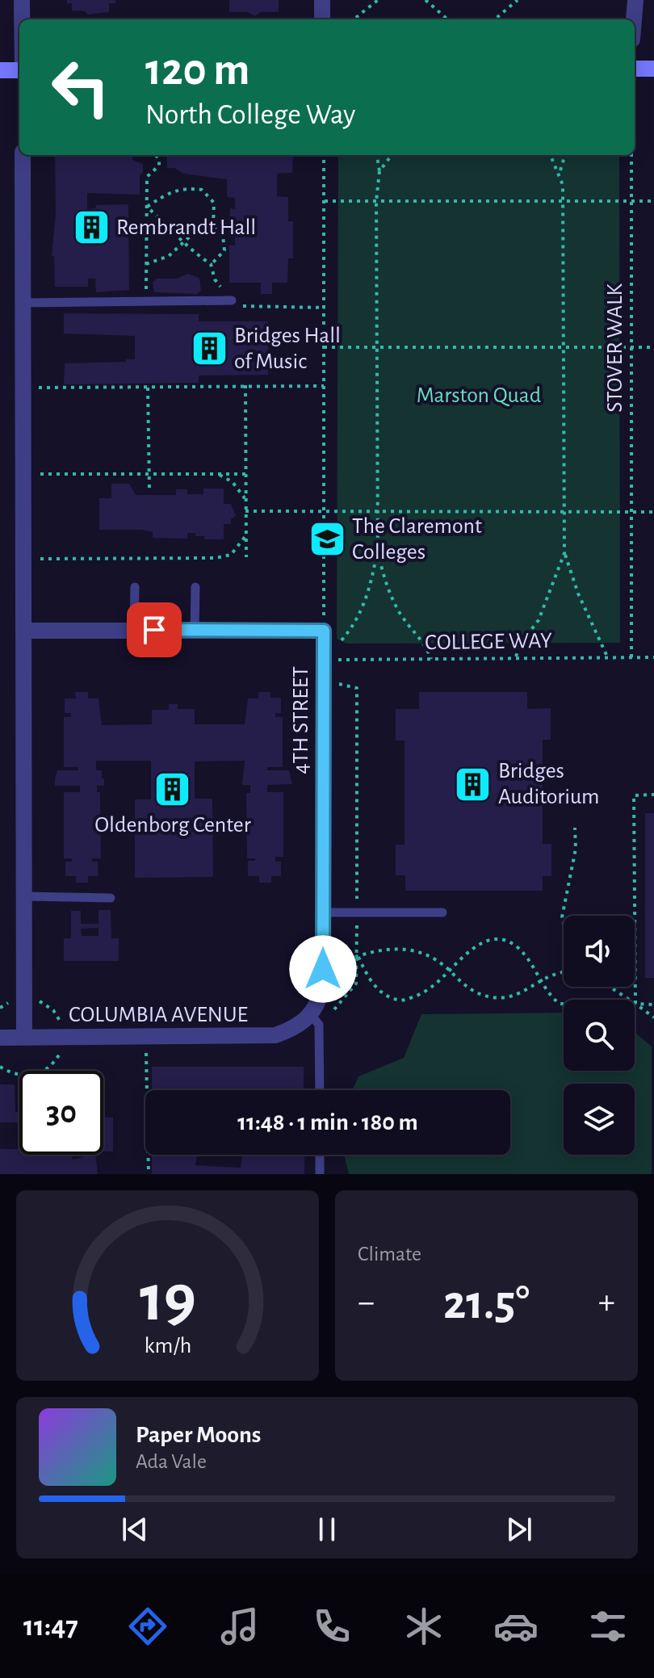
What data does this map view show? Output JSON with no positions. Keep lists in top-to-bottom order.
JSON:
{
  "streets": {
    "street": ["4TH STREET", "COLUMBIA AVENUE"],
    "path": ["STOVER WALK", "COLLEGE WAY"]
  },
  "crossings": [
    ["STOVER WALK", "COLLEGE WAY"],
    ["COLLEGE WAY", "4TH STREET"],
    ["4TH STREET", "COLUMBIA AVENUE"]
  ],
  "parks": ["Marston Quad"],
  "places": {
    "building": [
      "Rembrandt Hall",
      "Bridges Hall of Music",
      "Bridges Auditorium",
      "Oldenborg Center"
    ],
    "school or university": ["The Claremont Colleges"]
  },
  "page": {
    "turn": ["120 m", "North College Way"],
    "limit": "30",
    "trip": "11:48 · 1 min · 180 m",
    "tile": "Climate",
    "heat": ["−", "21.5°", "+"],
    "song": ["Paper Moons", "Ada Vale"],
    "tabs": "11:47",
    "gauge": ["19", "km/h"]
  }
}
